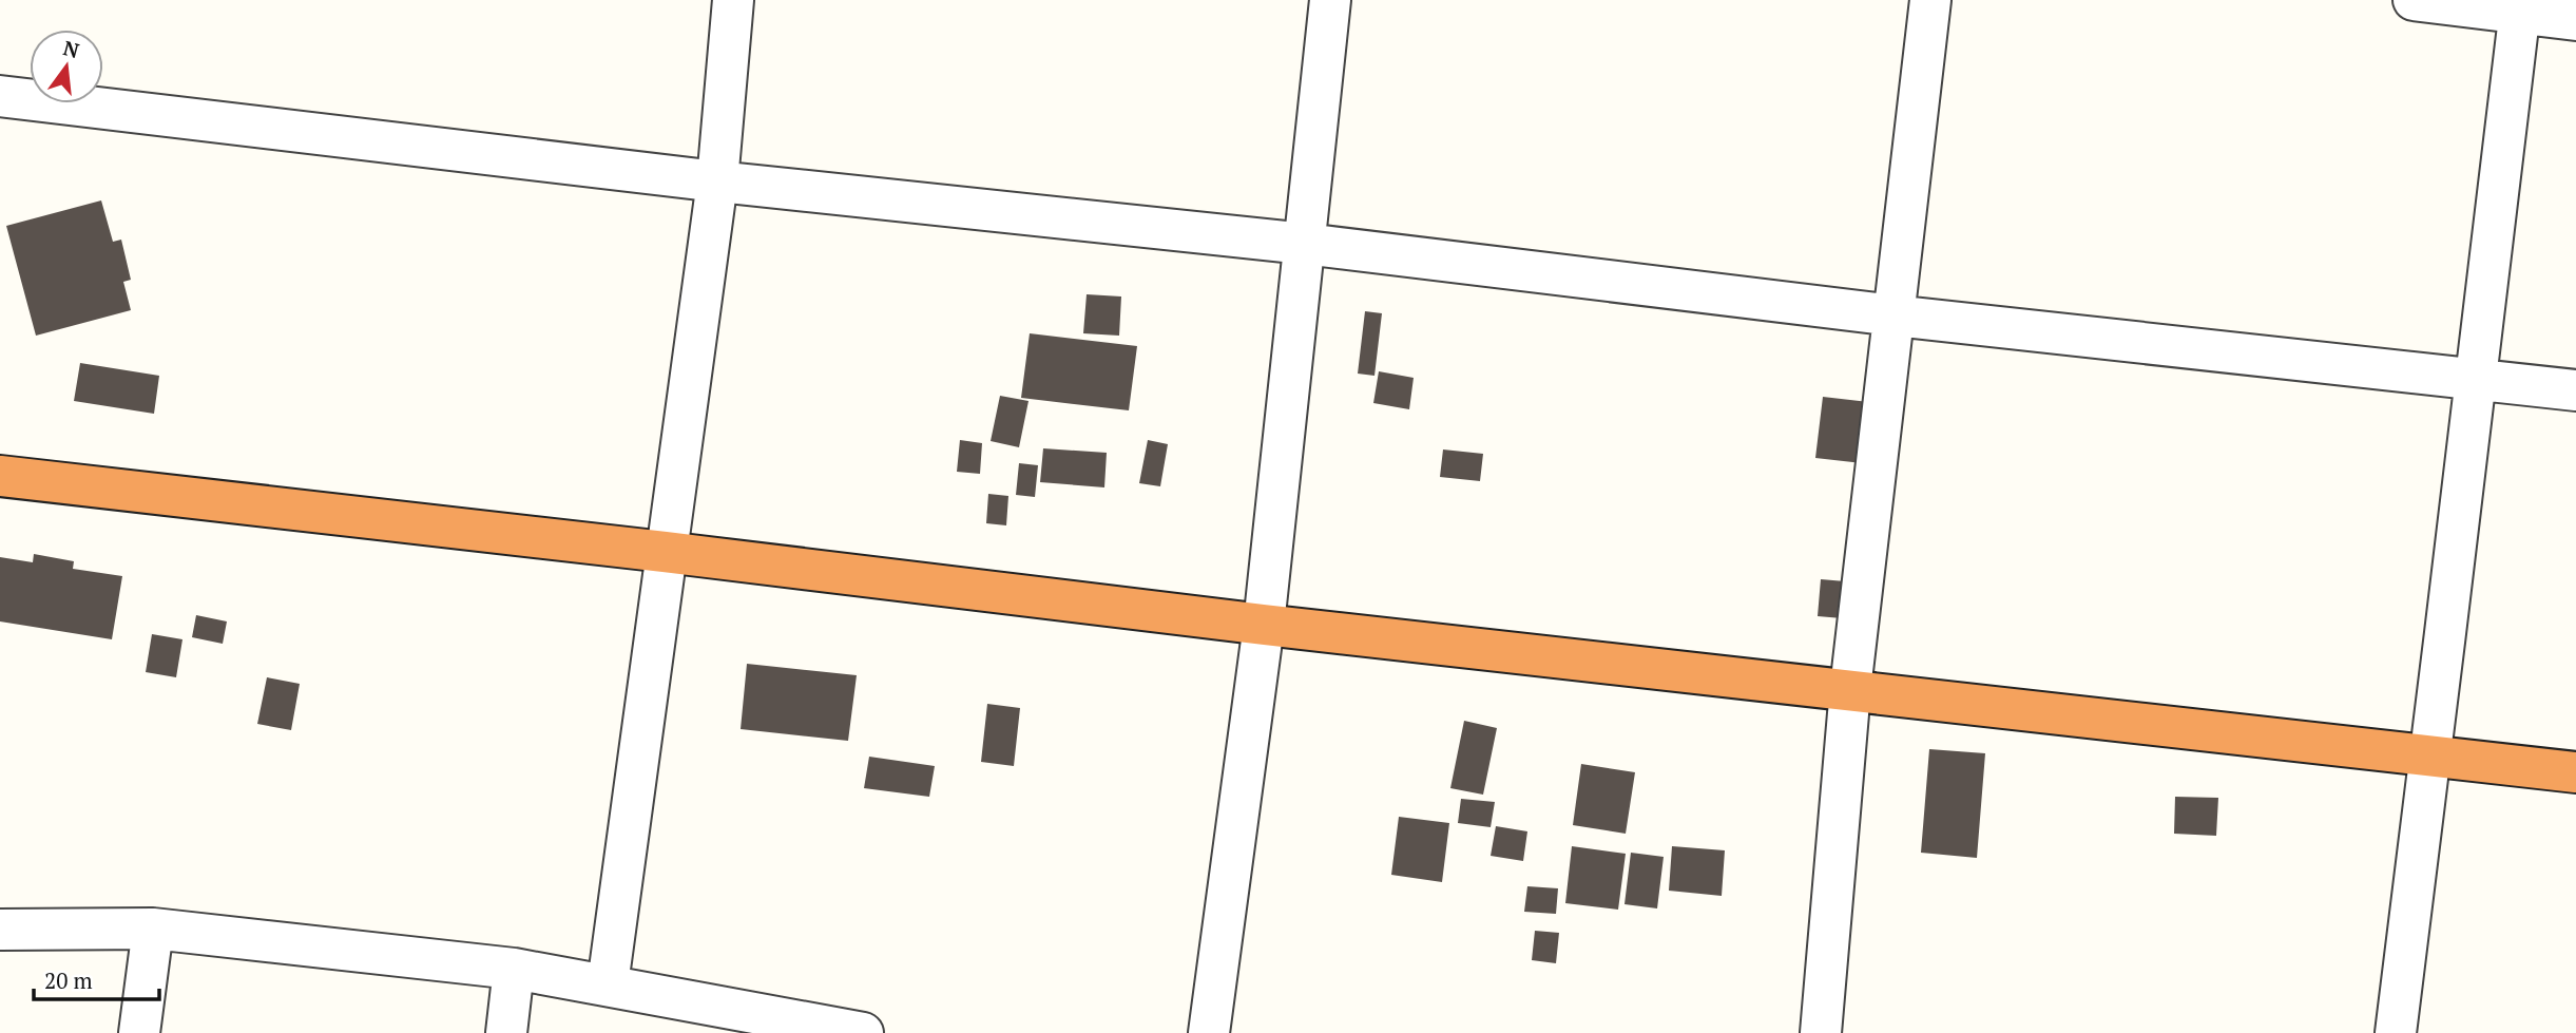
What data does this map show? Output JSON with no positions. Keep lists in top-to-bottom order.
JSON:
{
  "scale_bar": "20 m",
  "north": "top"
}
